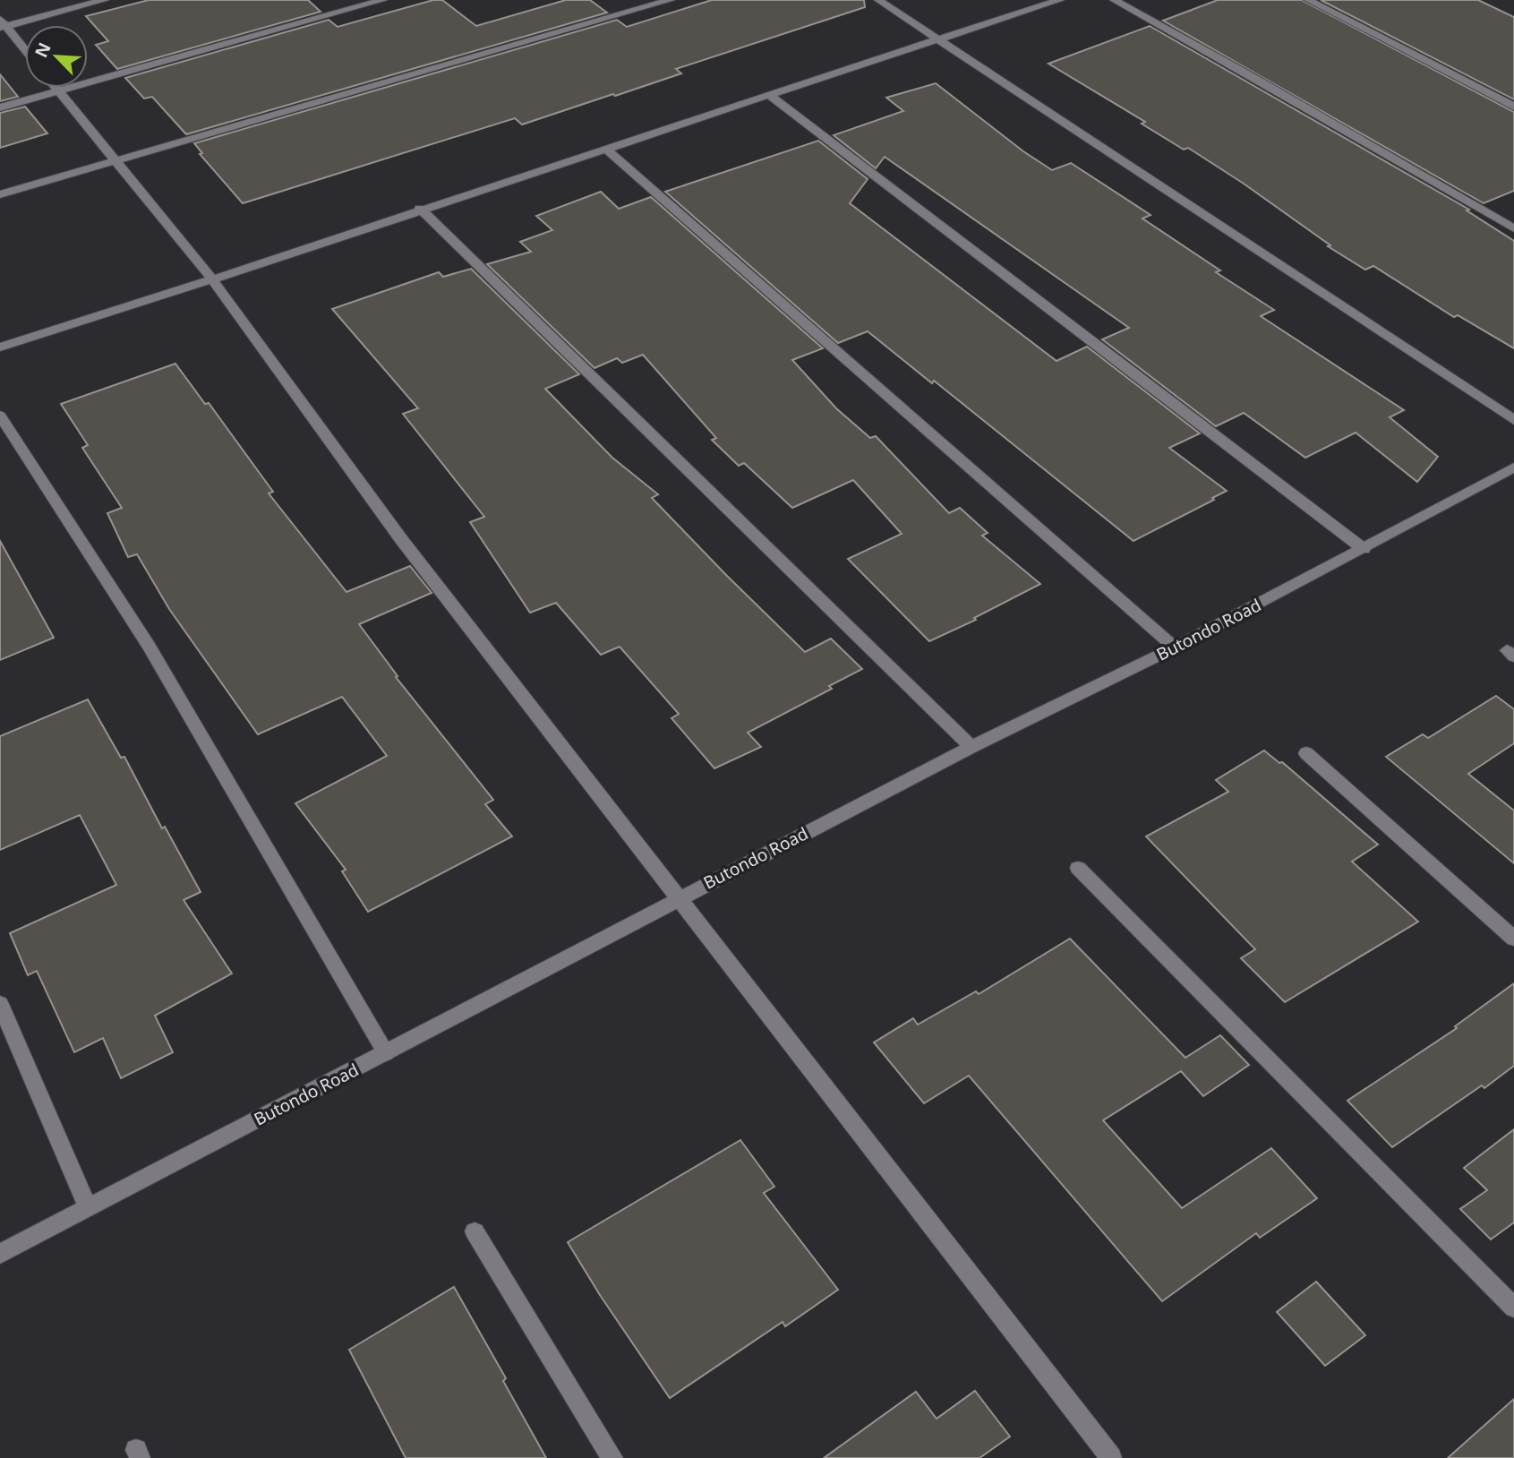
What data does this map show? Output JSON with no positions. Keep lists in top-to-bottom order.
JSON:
{
  "streets": {
    "street": ["Butondo Road"]
  },
  "north": "top left"
}
